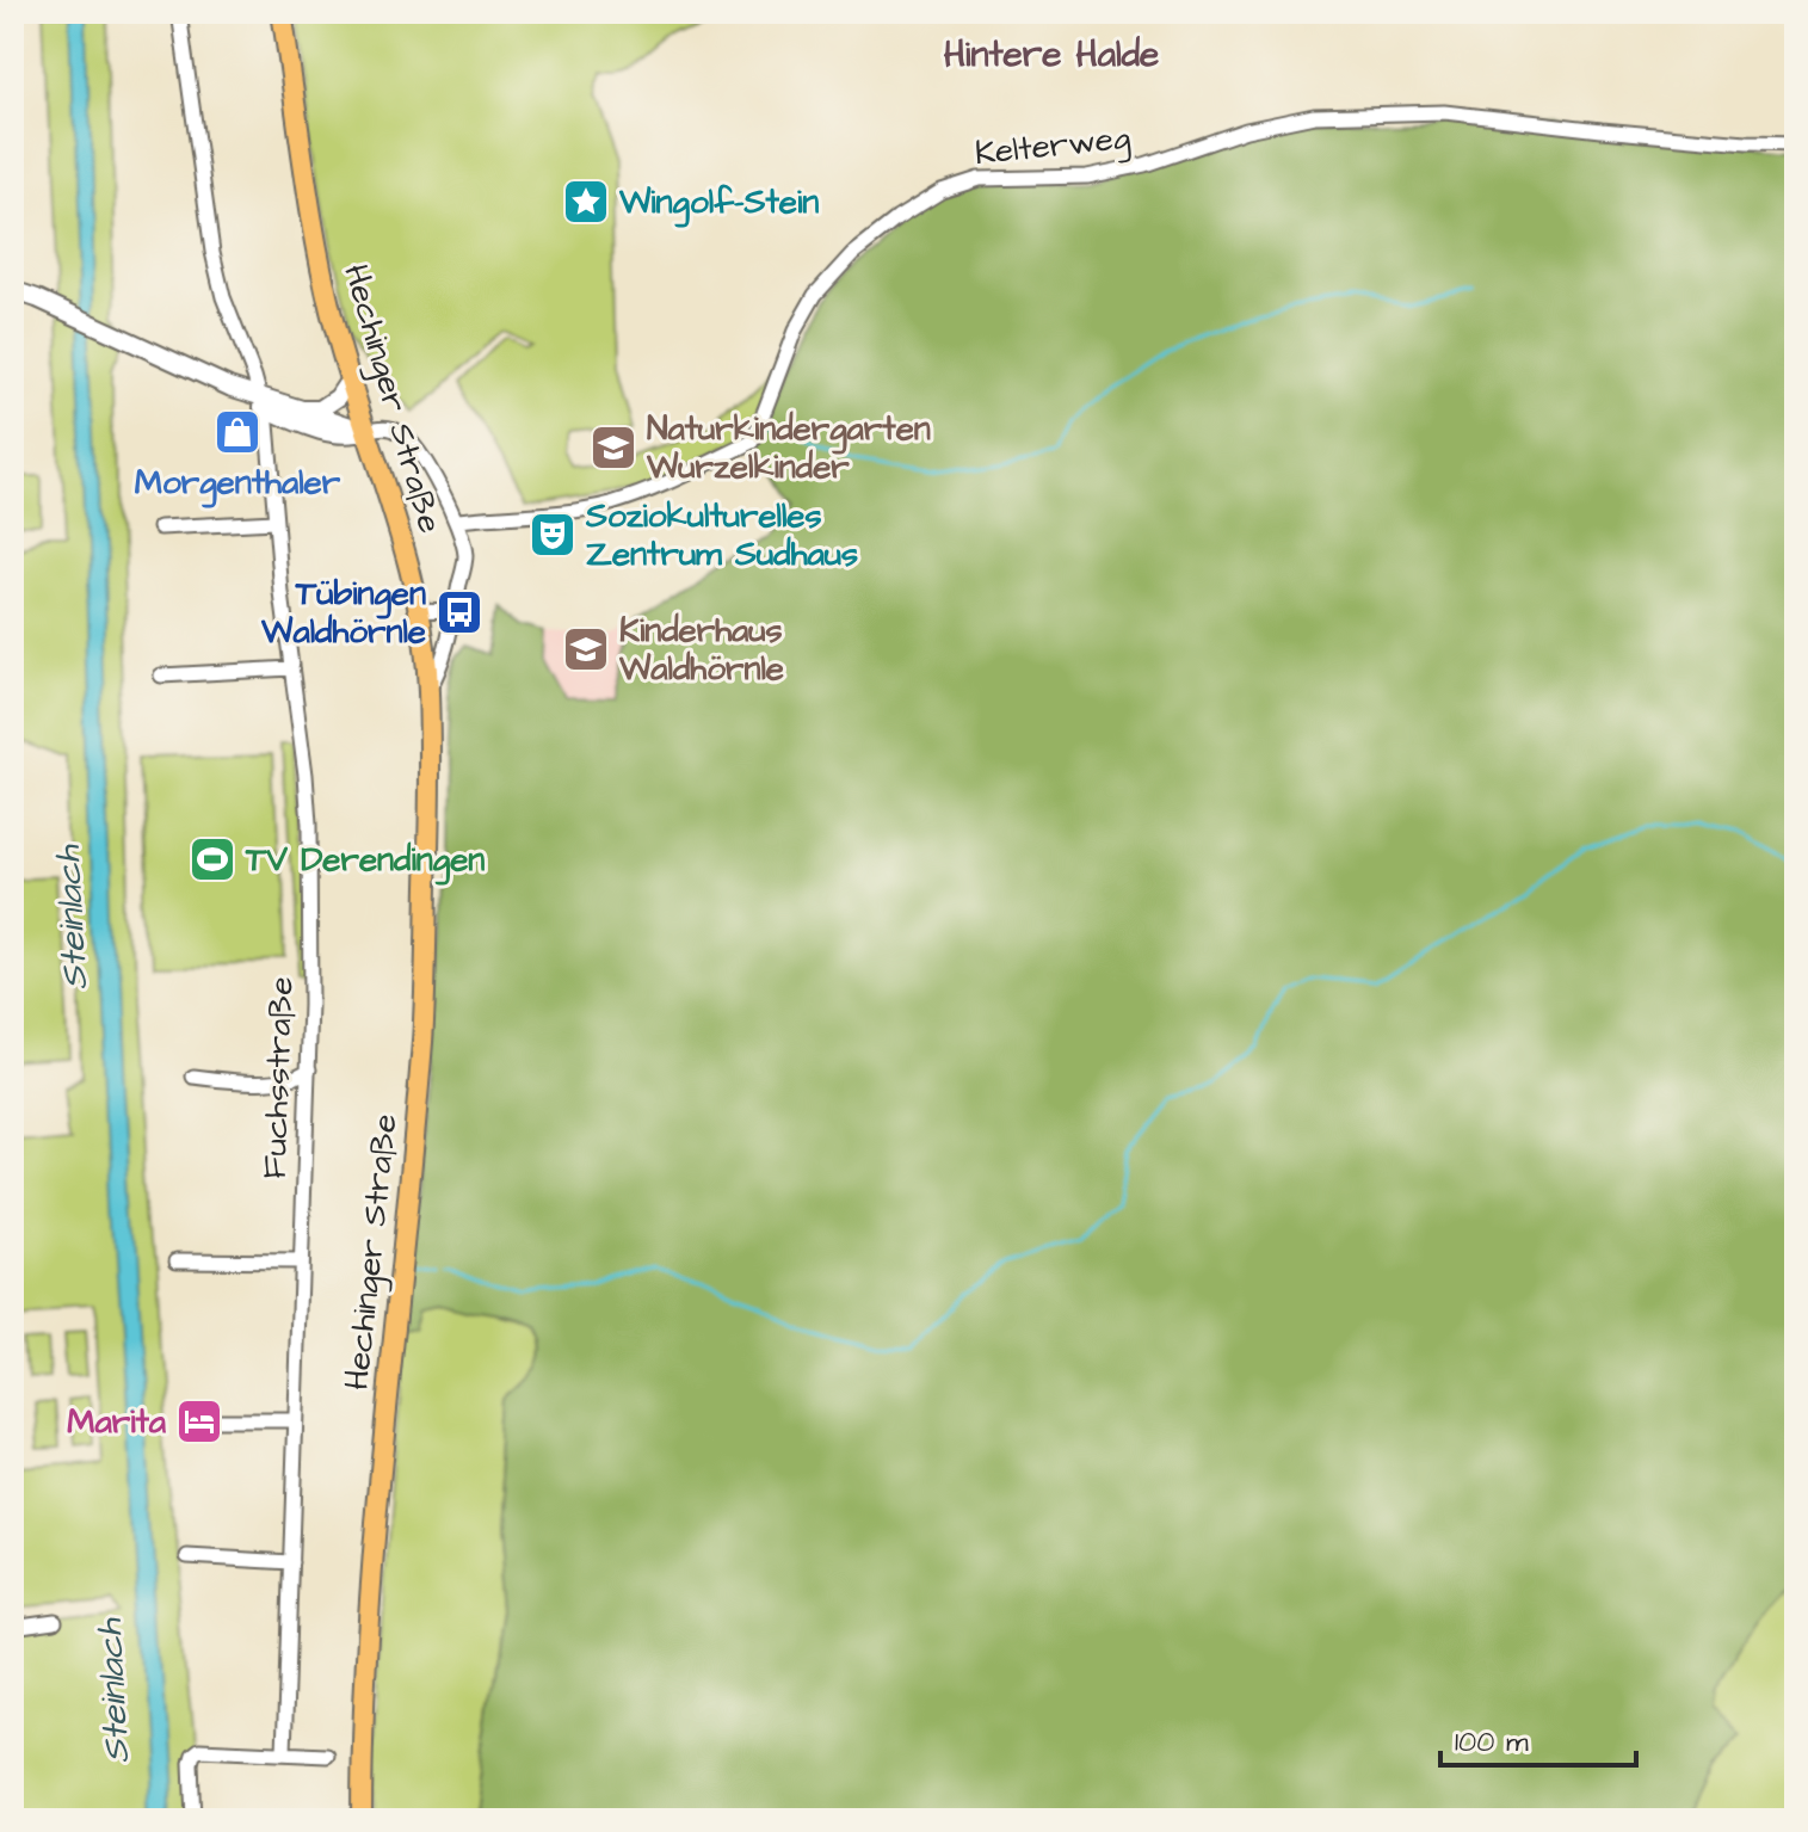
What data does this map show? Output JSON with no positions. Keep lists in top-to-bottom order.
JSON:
{
  "streets": {
    "main road": ["Hechinger Straße"],
    "street": ["Kelterweg", "Fuchsstraße"]
  },
  "crossings": [
    ["Kelterweg", "Hechinger Straße"]
  ],
  "districts": ["Hintere Halde"],
  "water": ["Steinlach"],
  "places": {
    "place": ["Wingolf-Stein"],
    "shop": ["Morgenthaler"],
    "school or university": ["Naturkindergarten Wurzelkinder", "Kinderhaus Waldhörnle"],
    "theatre": ["Soziokulturelles Zentrum Sudhaus"],
    "bus stop": ["Tübingen Waldhörnle"],
    "sports": ["TV Derendingen"],
    "hotel": ["Marita"]
  },
  "scale_bar": "100 m"
}
